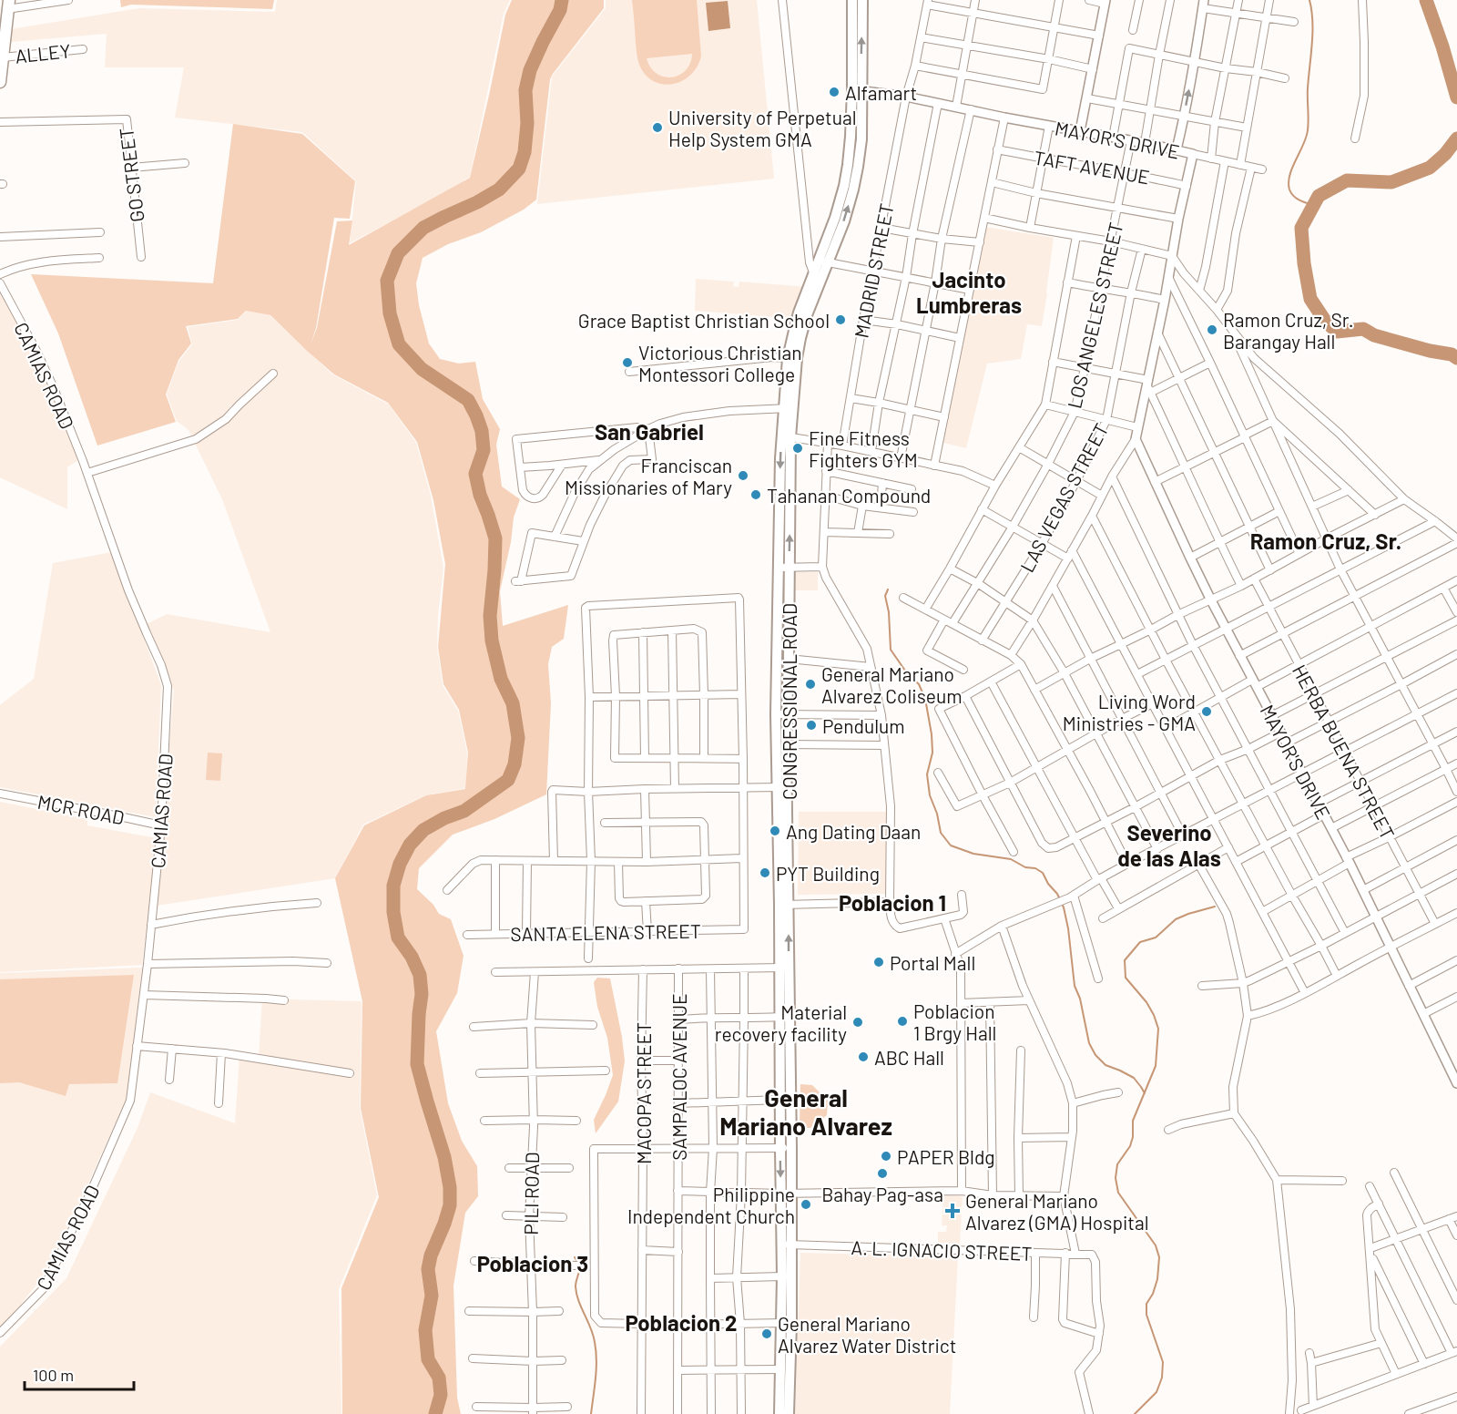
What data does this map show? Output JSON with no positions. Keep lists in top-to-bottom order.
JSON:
{
  "streets": {
    "main road": ["CONGRESSIONAL ROAD"],
    "street": [
      "ALLEY",
      "MAYOR'S DRIVE",
      "TAFT AVENUE",
      "GO STREET",
      "MADRID STREET",
      "LOS ANGELES STREET",
      "CAMIAS ROAD",
      "LAS VEGAS STREET",
      "HERBA BUENA STREET",
      "MCR ROAD",
      "SANTA ELENA STREET",
      "SAMPALOC AVENUE",
      "MACOPA STREET",
      "PILI ROAD",
      "A. L. IGNACIO STREET"
    ]
  },
  "crossings": [
    ["MAYOR'S DRIVE", "TAFT AVENUE"],
    ["MAYOR'S DRIVE", "MADRID STREET"],
    ["MAYOR'S DRIVE", "LOS ANGELES STREET"],
    ["MAYOR'S DRIVE", "CONGRESSIONAL ROAD"],
    ["TAFT AVENUE", "LOS ANGELES STREET"],
    ["CAMIAS ROAD", "MCR ROAD"],
    ["CONGRESSIONAL ROAD", "A. L. IGNACIO STREET"]
  ],
  "districts": [
    "Jacinto Lumbreras",
    "San Gabriel",
    "Ramon Cruz, Sr.",
    "Severino de las Alas",
    "Poblacion 1",
    "General Mariano Alvarez",
    "Poblacion 3",
    "Poblacion 2"
  ],
  "places": {
    "other": [
      "Alfamart",
      "University of Perpetual Help System GMA",
      "Grace Baptist Christian School",
      "Ramon Cruz, Sr. Barangay Hall",
      "Victorious Christian Montessori College",
      "Fine Fitness Fighters GYM",
      "Franciscan Missionaries of Mary",
      "Tahanan Compound",
      "General Mariano Alvarez Coliseum",
      "Living Word Ministries - GMA",
      "Pendulum",
      "Ang Dating Daan",
      "PYT Building",
      "Portal Mall",
      "Poblacion 1 Brgy Hall",
      "Material recovery facility",
      "ABC Hall",
      "PAPER Bldg",
      "Bahay Pag-asa",
      "Philippine Independent Church",
      "General Mariano Alvarez Water District"
    ],
    "health": ["General Mariano Alvarez (GMA) Hospital"]
  },
  "scale_bar": "100 m"
}
